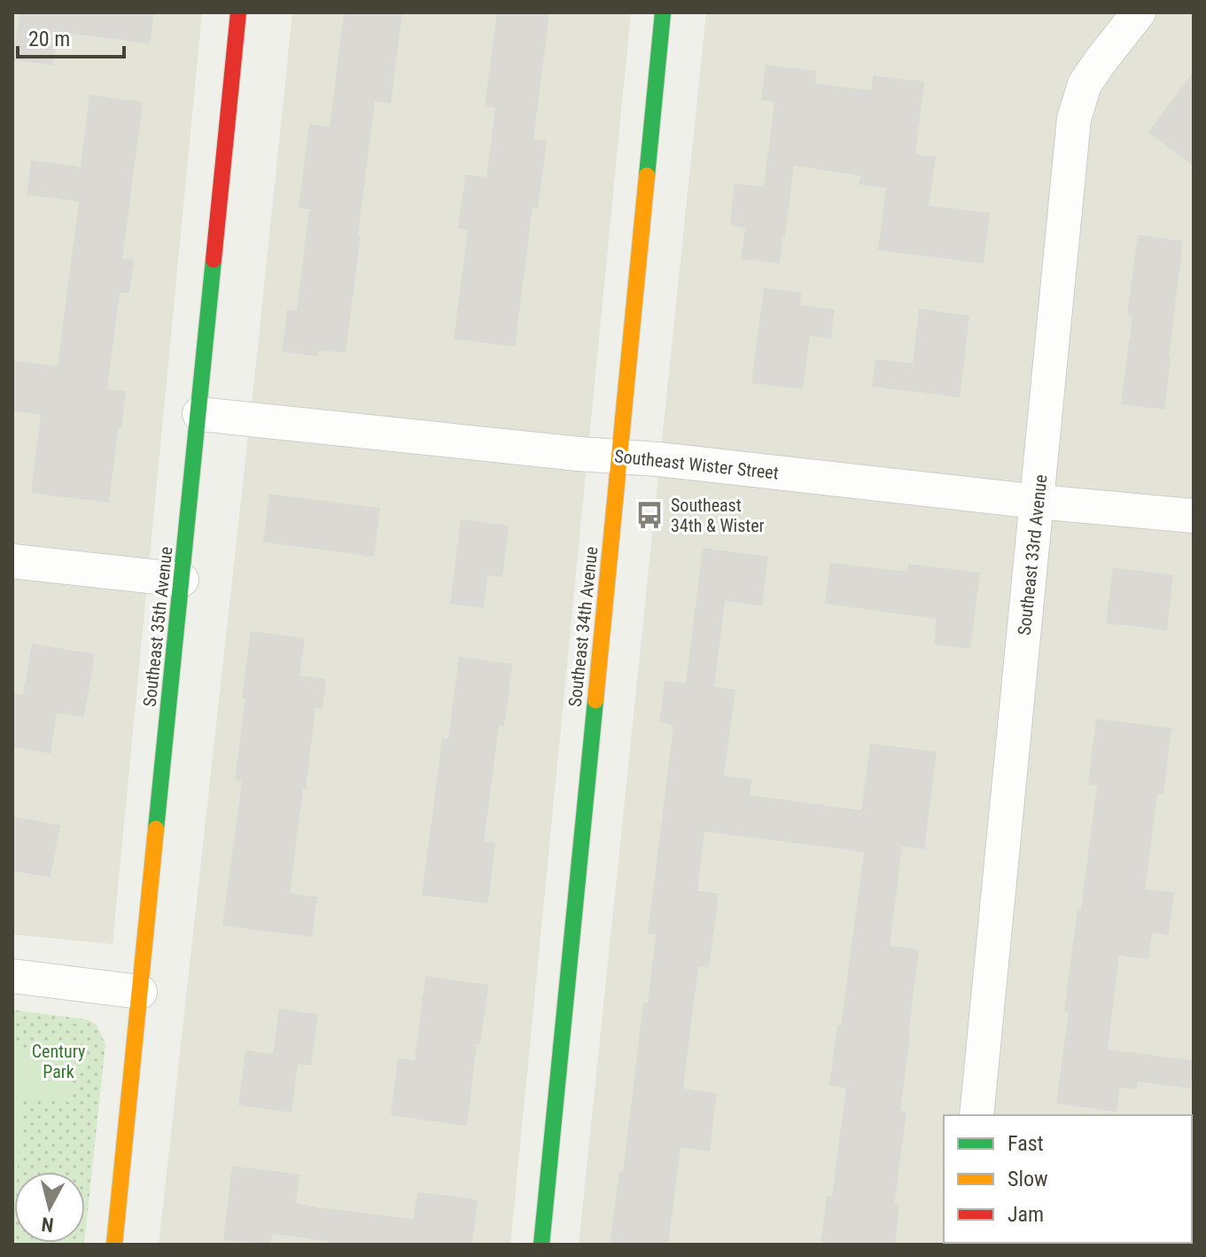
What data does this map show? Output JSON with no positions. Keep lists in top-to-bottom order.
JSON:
{
  "streets": {
    "street": [
      "Southeast Wister Street",
      "Southeast 33rd Avenue",
      "Southeast 35th Avenue",
      "Southeast 34th Avenue"
    ]
  },
  "crossings": [
    ["Southeast Wister Street", "Southeast 33rd Avenue"],
    ["Southeast Wister Street", "Southeast 35th Avenue"],
    ["Southeast Wister Street", "Southeast 34th Avenue"]
  ],
  "parks": ["Century Park"],
  "places": {
    "bus stop": ["Southeast 34th & Wister"]
  },
  "legend": ["Fast", "Slow", "Jam"],
  "scale_bar": "20 m",
  "north": "bottom"
}
